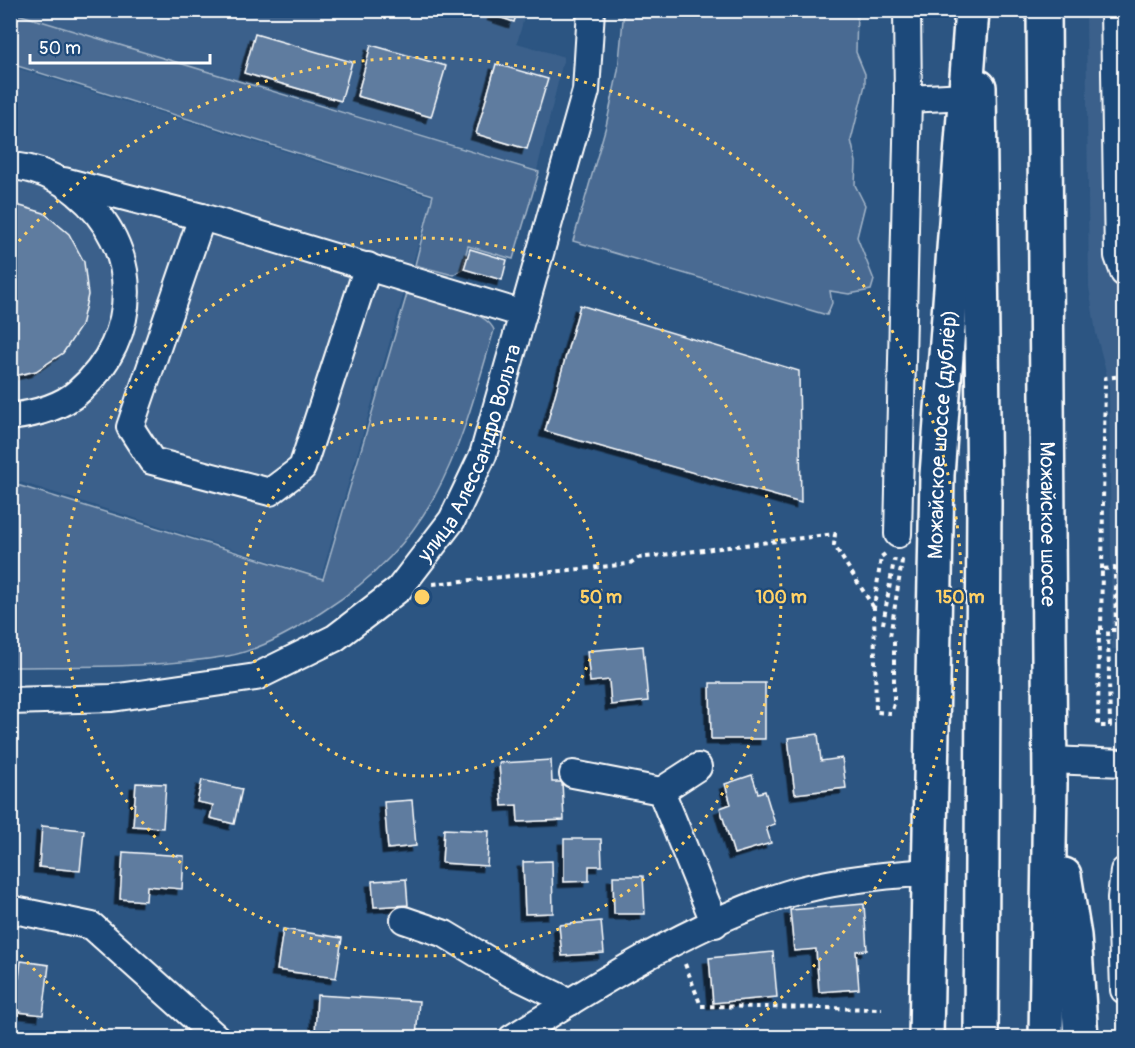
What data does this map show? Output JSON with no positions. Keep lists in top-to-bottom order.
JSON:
{
  "streets": {
    "main road": ["Можайское шоссе (дублёр)", "Можайское шоссе"],
    "street": ["улица Алессандро Вольта"]
  },
  "scale_bar": "50 m",
  "rings": ["50 m", "100 m", "150 m"]
}
